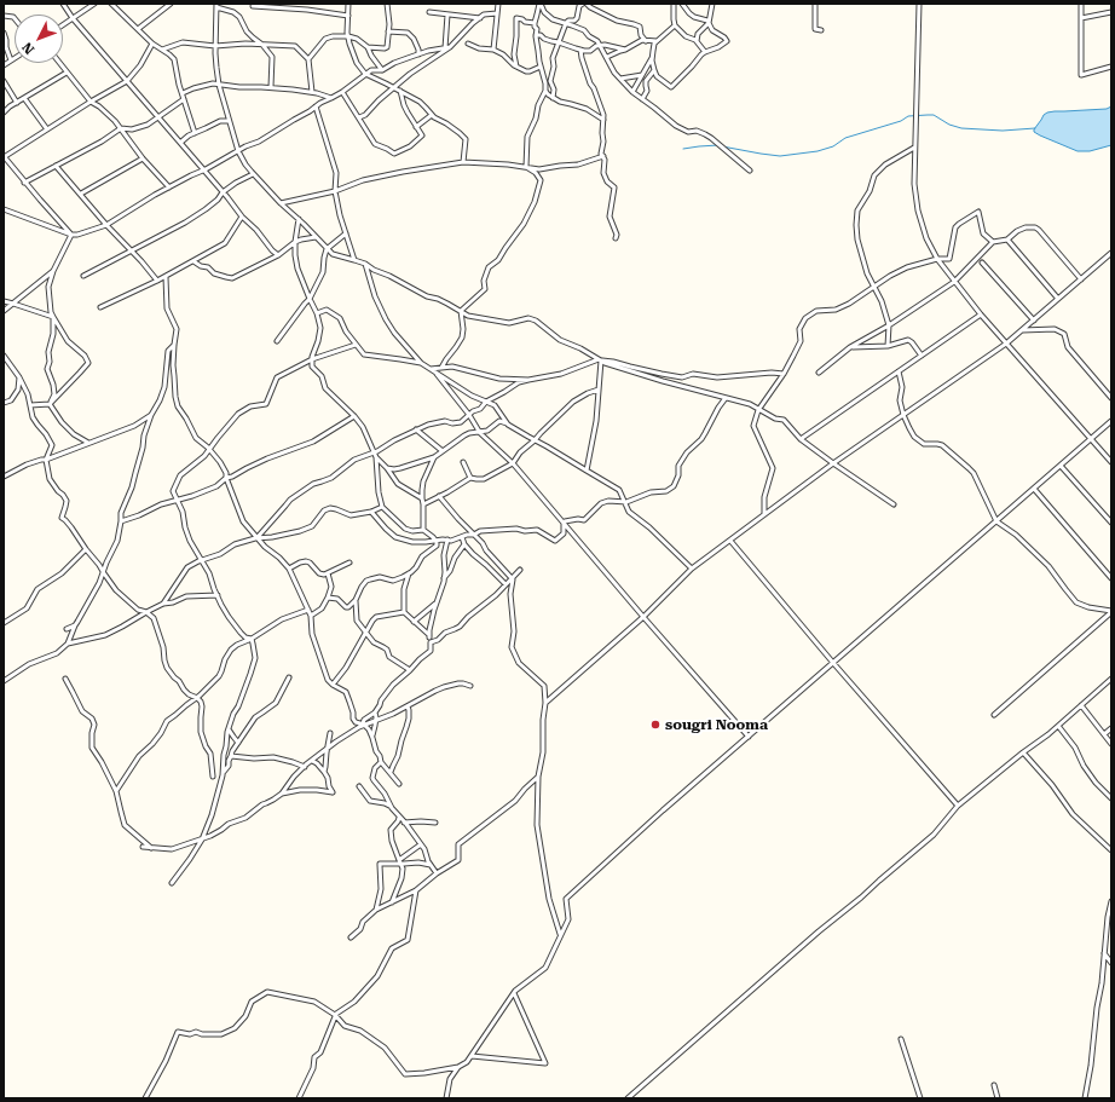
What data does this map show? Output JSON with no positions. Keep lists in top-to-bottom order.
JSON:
{
  "places": ["sougri Nooma"],
  "north": "bottom left"
}
